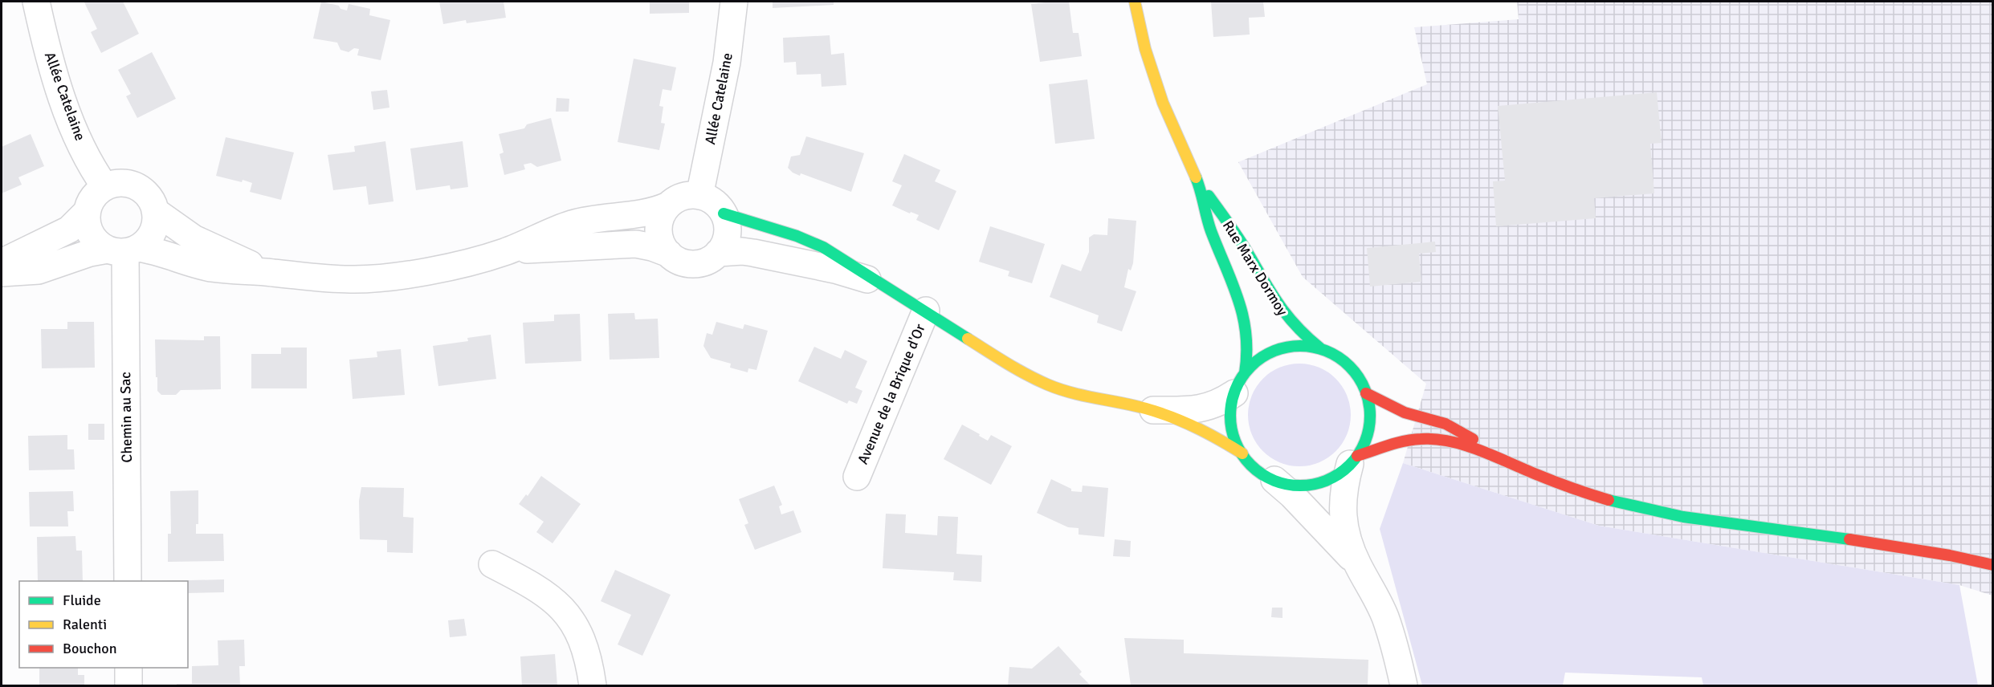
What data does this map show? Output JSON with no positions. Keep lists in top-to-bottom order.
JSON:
{
  "streets": {
    "street": [
      "Allée Catelaine",
      "Rue Marx Dormoy",
      "Avenue de la Brique d'Or",
      "Chemin au Sac"
    ]
  },
  "crossings": [
    ["Allée Catelaine", "Avenue de la Brique d'Or"],
    ["Allée Catelaine", "Chemin au Sac"],
    ["Rue Marx Dormoy", "Avenue de la Brique d'Or"]
  ],
  "legend": ["Fluide", "Ralenti", "Bouchon"]
}
